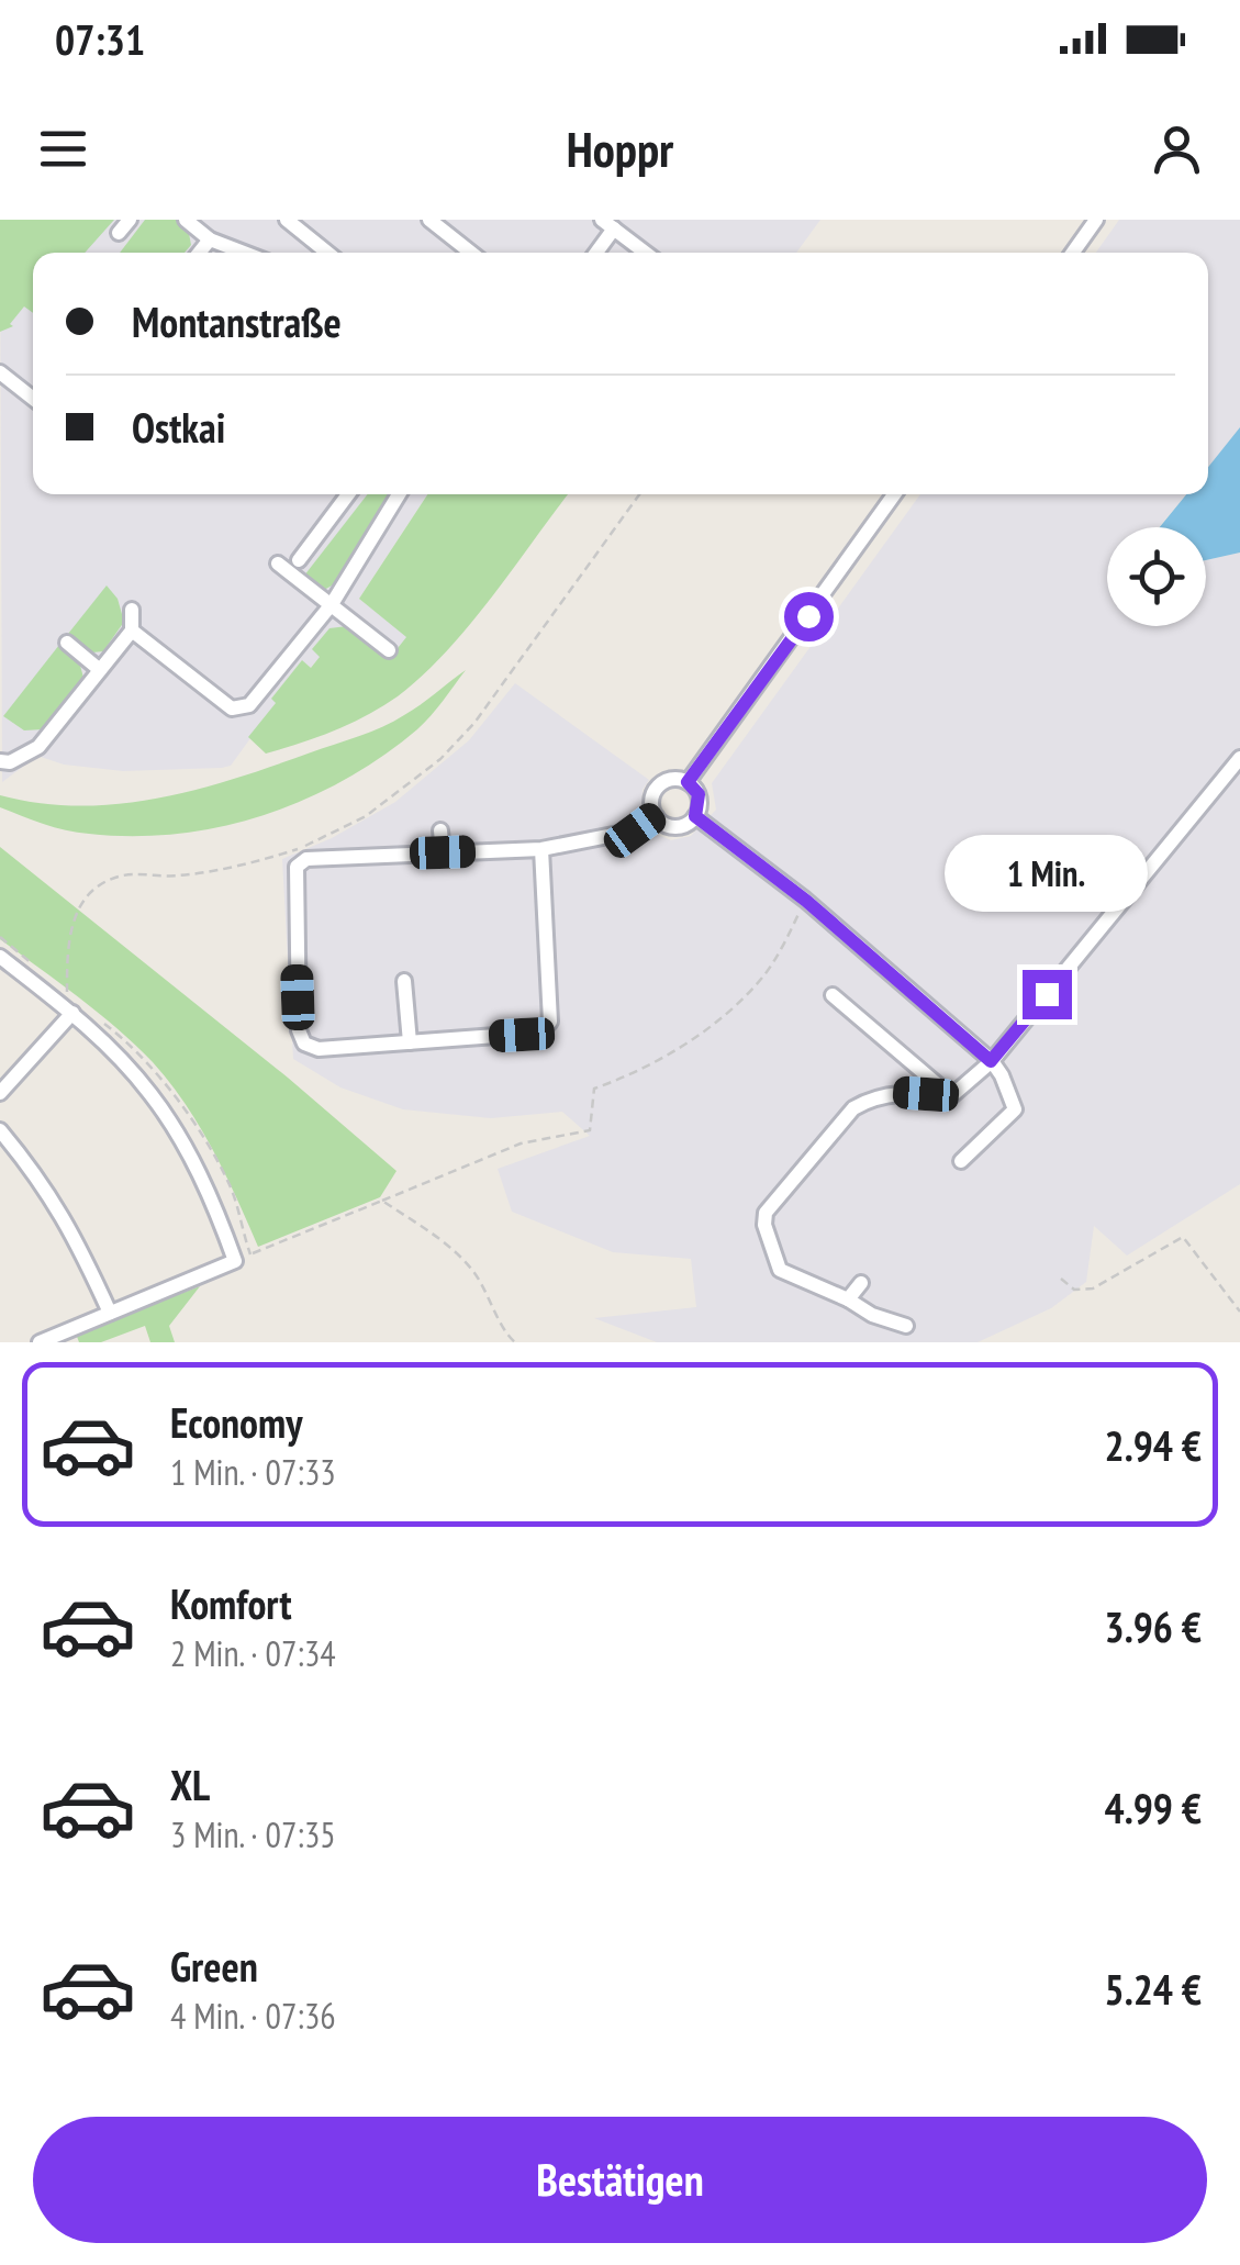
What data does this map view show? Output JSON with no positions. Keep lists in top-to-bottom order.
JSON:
{
  "page": {
    "status": "07:31",
    "header": "Hoppr",
    "banner": ["Montanstraße", "Ostkai"],
    "bubble": "1 Min.",
    "list": [
      {
        "name": "Economy",
        "note": "1 Min. · 07:33",
        "value": "2.94 €"
      },
      {
        "name": "Komfort",
        "note": "2 Min. · 07:34",
        "value": "3.96 €"
      },
      {
        "name": "XL",
        "note": "3 Min. · 07:35",
        "value": "4.99 €"
      },
      {
        "name": "Green",
        "note": "4 Min. · 07:36",
        "value": "5.24 €"
      }
    ],
    "buttons": "Bestätigen"
  }
}
